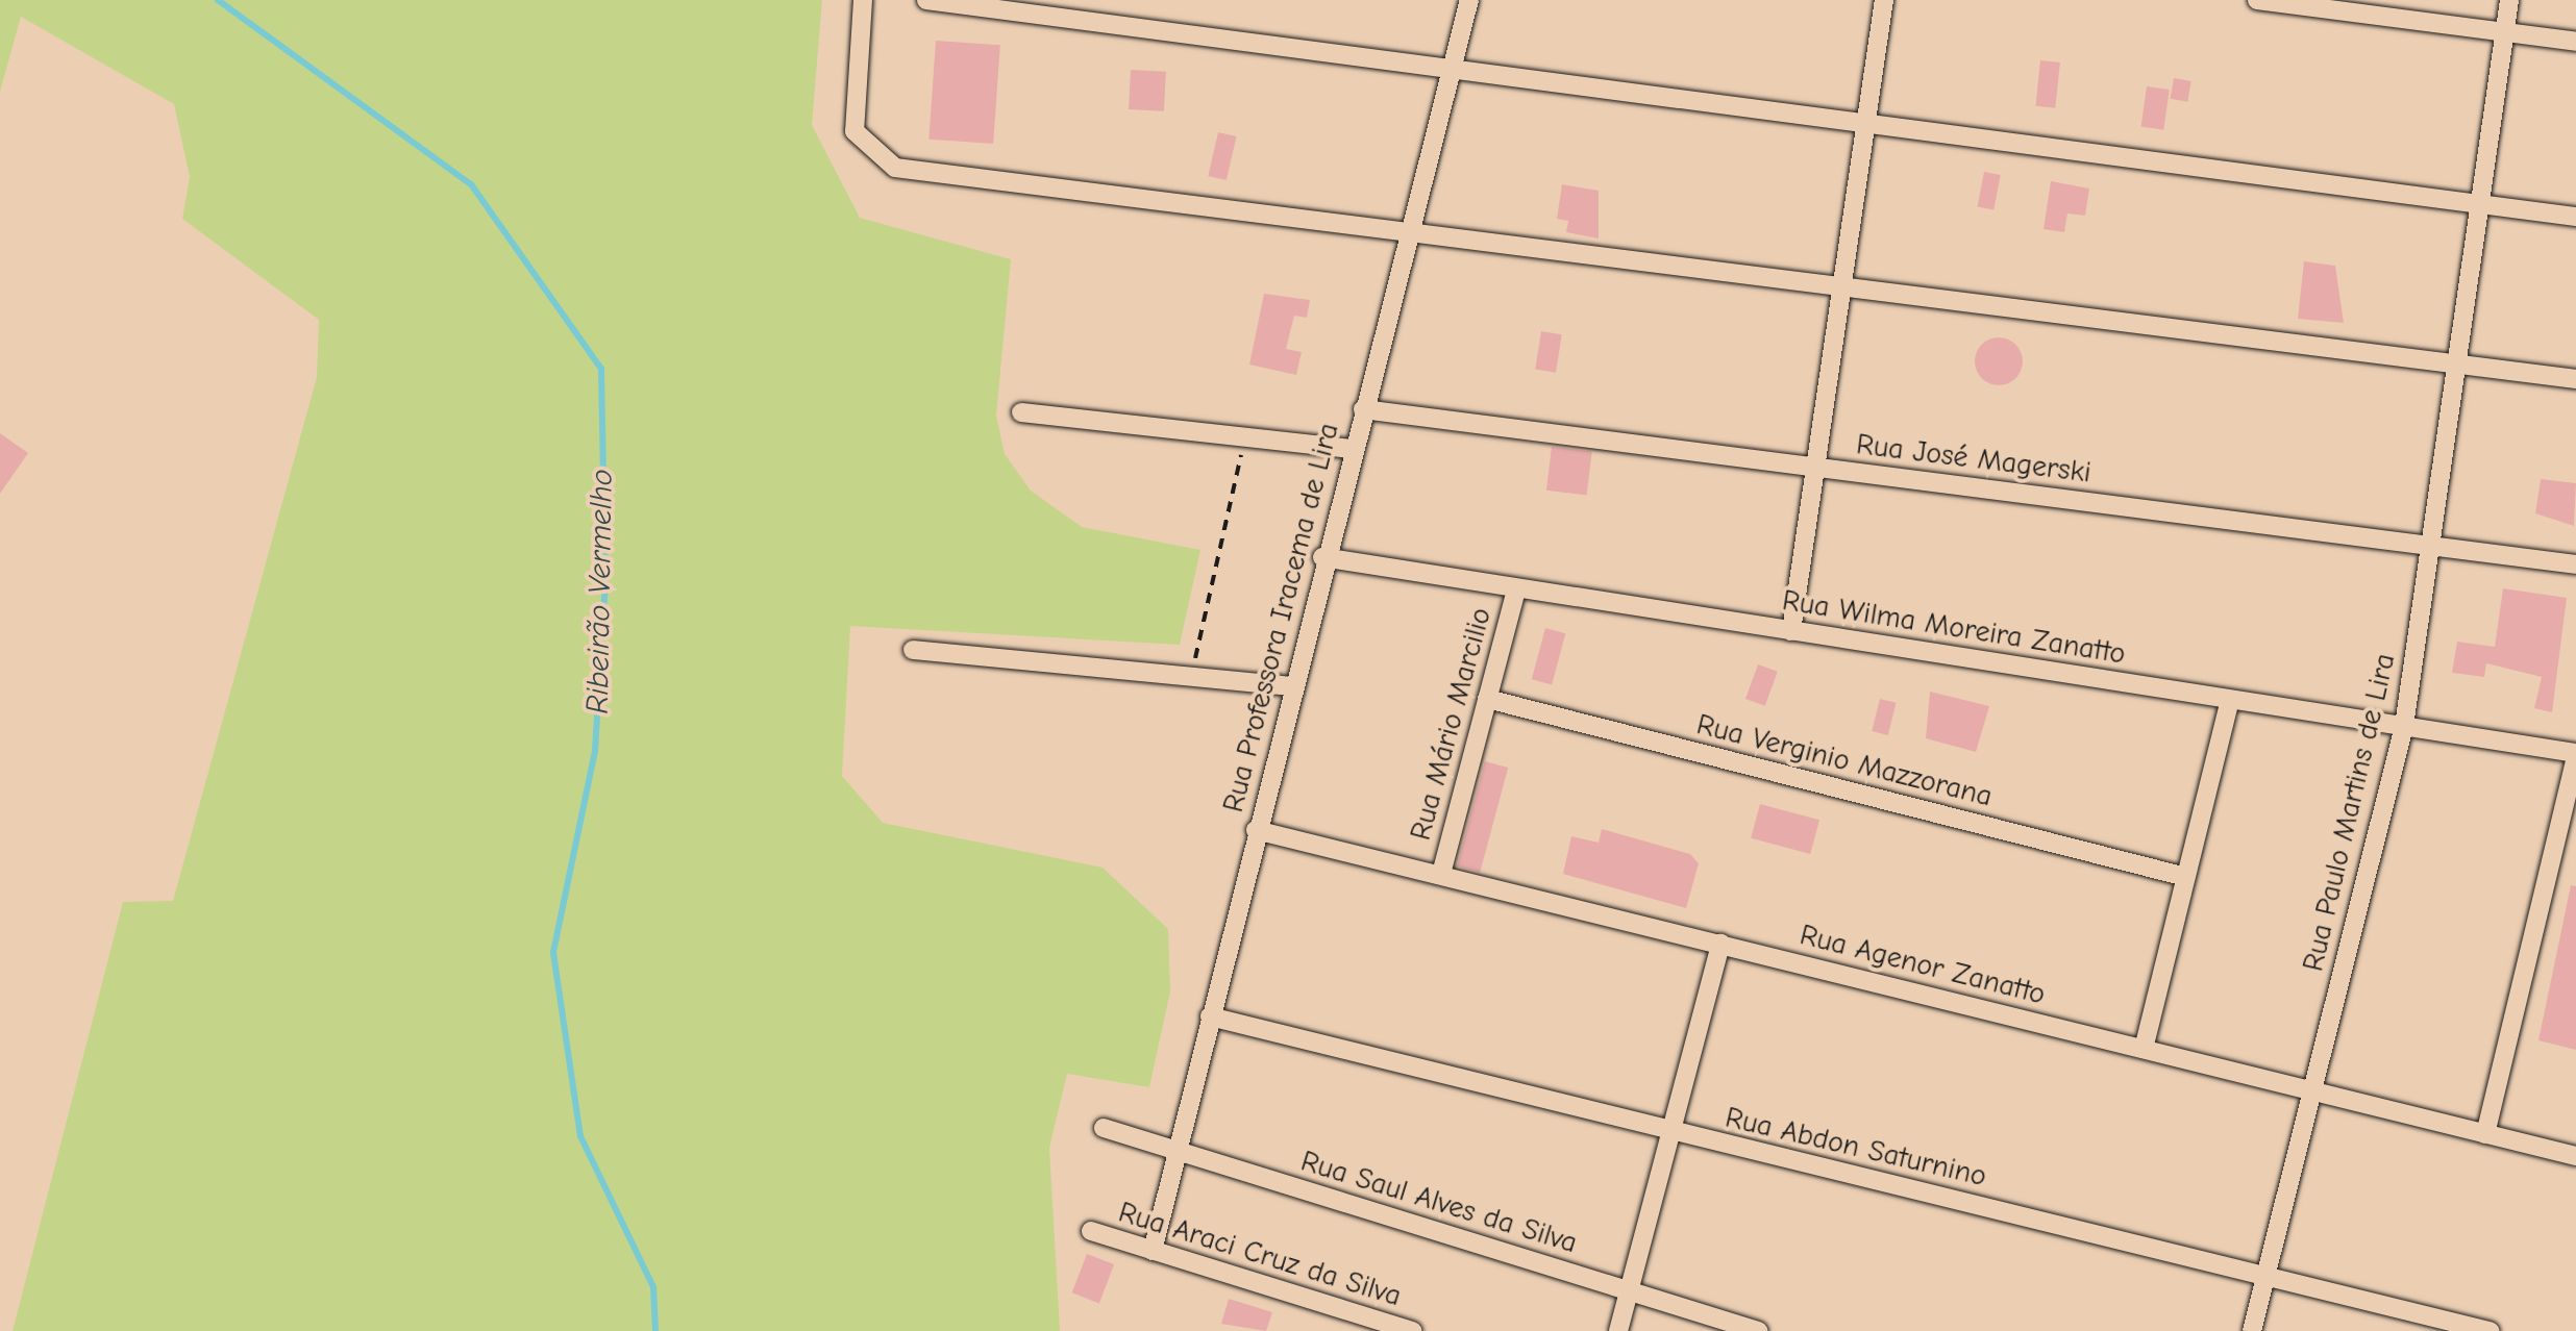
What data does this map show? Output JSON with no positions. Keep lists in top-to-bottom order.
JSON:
{
  "streets": {
    "street": [
      "Rua José Magerski",
      "Rua Professora Iracema de Lira",
      "Rua Wilma Moreira Zanatto",
      "Rua Mário Marcilio",
      "Rua Verginio Mazzorana",
      "Rua Paulo Martins de Lira",
      "Rua Agenor Zanatto",
      "Rua Abdon Saturnino",
      "Rua Saul Alves da Silva",
      "Rua Araci Cruz da Silva"
    ]
  },
  "crossings": [
    ["Rua José Magerski", "Rua Professora Iracema de Lira"],
    ["Rua José Magerski", "Rua Paulo Martins de Lira"],
    ["Rua Professora Iracema de Lira", "Rua Wilma Moreira Zanatto"],
    ["Rua Professora Iracema de Lira", "Rua Agenor Zanatto"],
    ["Rua Professora Iracema de Lira", "Rua Abdon Saturnino"],
    ["Rua Professora Iracema de Lira", "Rua Saul Alves da Silva"],
    ["Rua Professora Iracema de Lira", "Rua Araci Cruz da Silva"],
    ["Rua Wilma Moreira Zanatto", "Rua Mário Marcilio"],
    ["Rua Wilma Moreira Zanatto", "Rua Paulo Martins de Lira"],
    ["Rua Mário Marcilio", "Rua Verginio Mazzorana"],
    ["Rua Mário Marcilio", "Rua Agenor Zanatto"],
    ["Rua Paulo Martins de Lira", "Rua Agenor Zanatto"],
    ["Rua Paulo Martins de Lira", "Rua Abdon Saturnino"]
  ],
  "water": ["Ribeirão Vermelho"]
}
